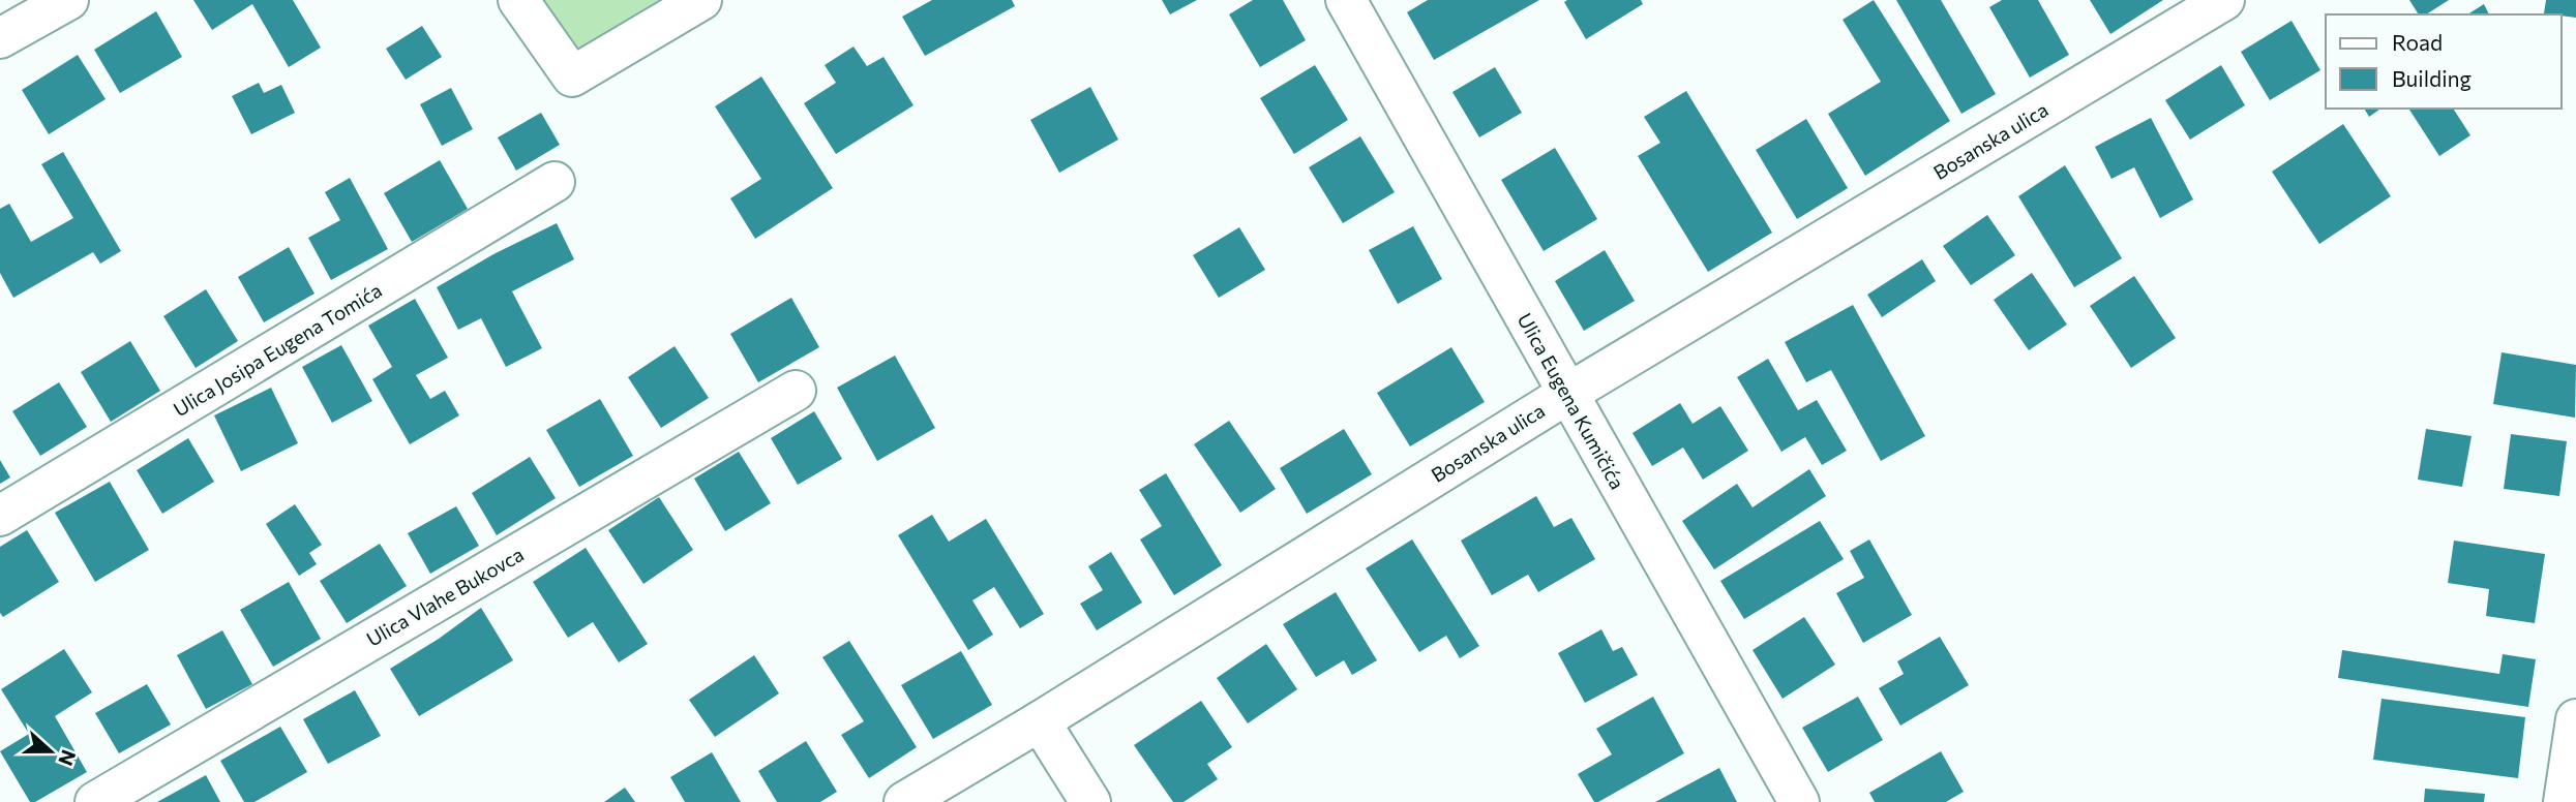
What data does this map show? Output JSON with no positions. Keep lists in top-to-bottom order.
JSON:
{
  "streets": {
    "street": [
      "Bosanska ulica",
      "Ulica Josipa Eugena Tomića",
      "Ulica Eugena Kumičića",
      "Ulica Vlahe Bukovca"
    ]
  },
  "crossings": [
    ["Bosanska ulica", "Ulica Eugena Kumičića"]
  ],
  "legend": ["Road", "Building"],
  "north": "right"
}
